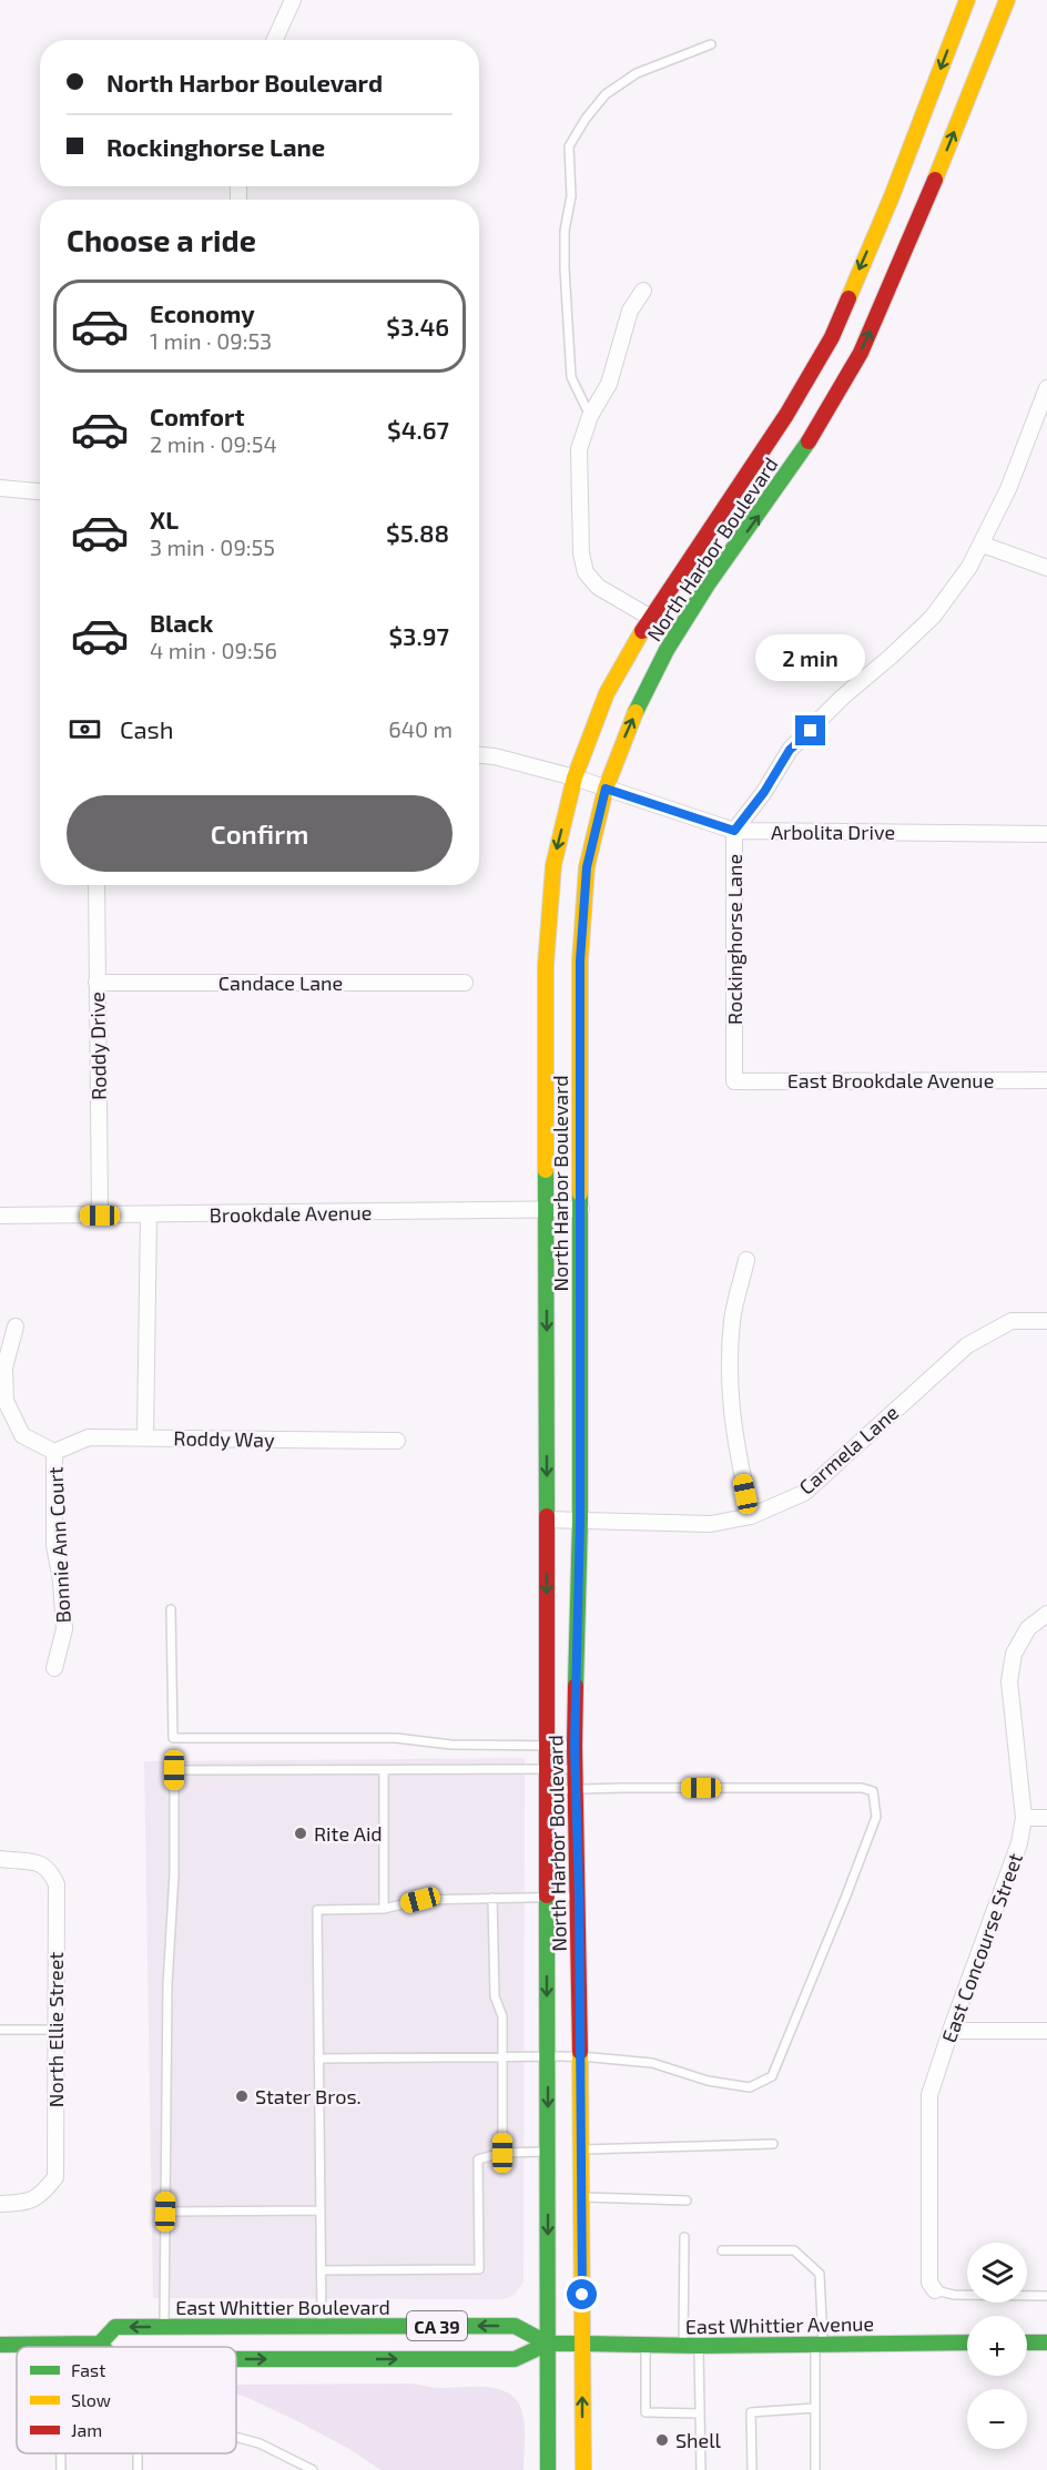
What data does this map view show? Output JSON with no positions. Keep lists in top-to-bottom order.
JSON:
{
  "streets": {
    "main road": [
      "North Harbor Boulevard",
      "East Whittier Boulevard",
      "East Whittier Avenue",
      "CA 39"
    ],
    "street": [
      "Arbolita Drive",
      "Rockinghorse Lane",
      "Candace Lane",
      "Roddy Drive",
      "East Brookdale Avenue",
      "Brookdale Avenue",
      "Roddy Way",
      "Carmela Lane",
      "Bonnie Ann Court",
      "East Concourse Street",
      "North Ellie Street"
    ]
  },
  "crossings": [
    ["North Harbor Boulevard", "Arbolita Drive"],
    ["North Harbor Boulevard", "Brookdale Avenue"],
    ["North Harbor Boulevard", "Carmela Lane"],
    ["North Harbor Boulevard", "East Whittier Boulevard"],
    ["North Harbor Boulevard", "East Whittier Avenue"],
    ["North Harbor Boulevard", "CA 39"],
    ["Arbolita Drive", "Rockinghorse Lane"],
    ["Rockinghorse Lane", "East Brookdale Avenue"],
    ["Candace Lane", "Roddy Drive"],
    ["Roddy Drive", "Brookdale Avenue"],
    ["Roddy Way", "Bonnie Ann Court"],
    ["East Whittier Boulevard", "CA 39"],
    ["East Whittier Avenue", "CA 39"]
  ],
  "places": ["Rite Aid", "Stater Bros.", "Shell"],
  "legend": ["Fast", "Slow", "Jam"],
  "page": {
    "banner": ["North Harbor Boulevard", "Rockinghorse Lane"],
    "heading": "Choose a ride",
    "list": [
      {
        "name": "Economy",
        "note": "1 min · 09:53",
        "value": "$3.46"
      },
      {
        "name": "Comfort",
        "note": "2 min · 09:54",
        "value": "$4.67"
      },
      {
        "name": "XL",
        "note": "3 min · 09:55",
        "value": "$5.88"
      },
      {
        "name": "Black",
        "note": "4 min · 09:56",
        "value": "$3.97"
      }
    ],
    "bubble": "2 min",
    "pay": ["Cash", "640 m"],
    "buttons": "Confirm",
    "map_buttons": ["+", "−"]
  }
}
